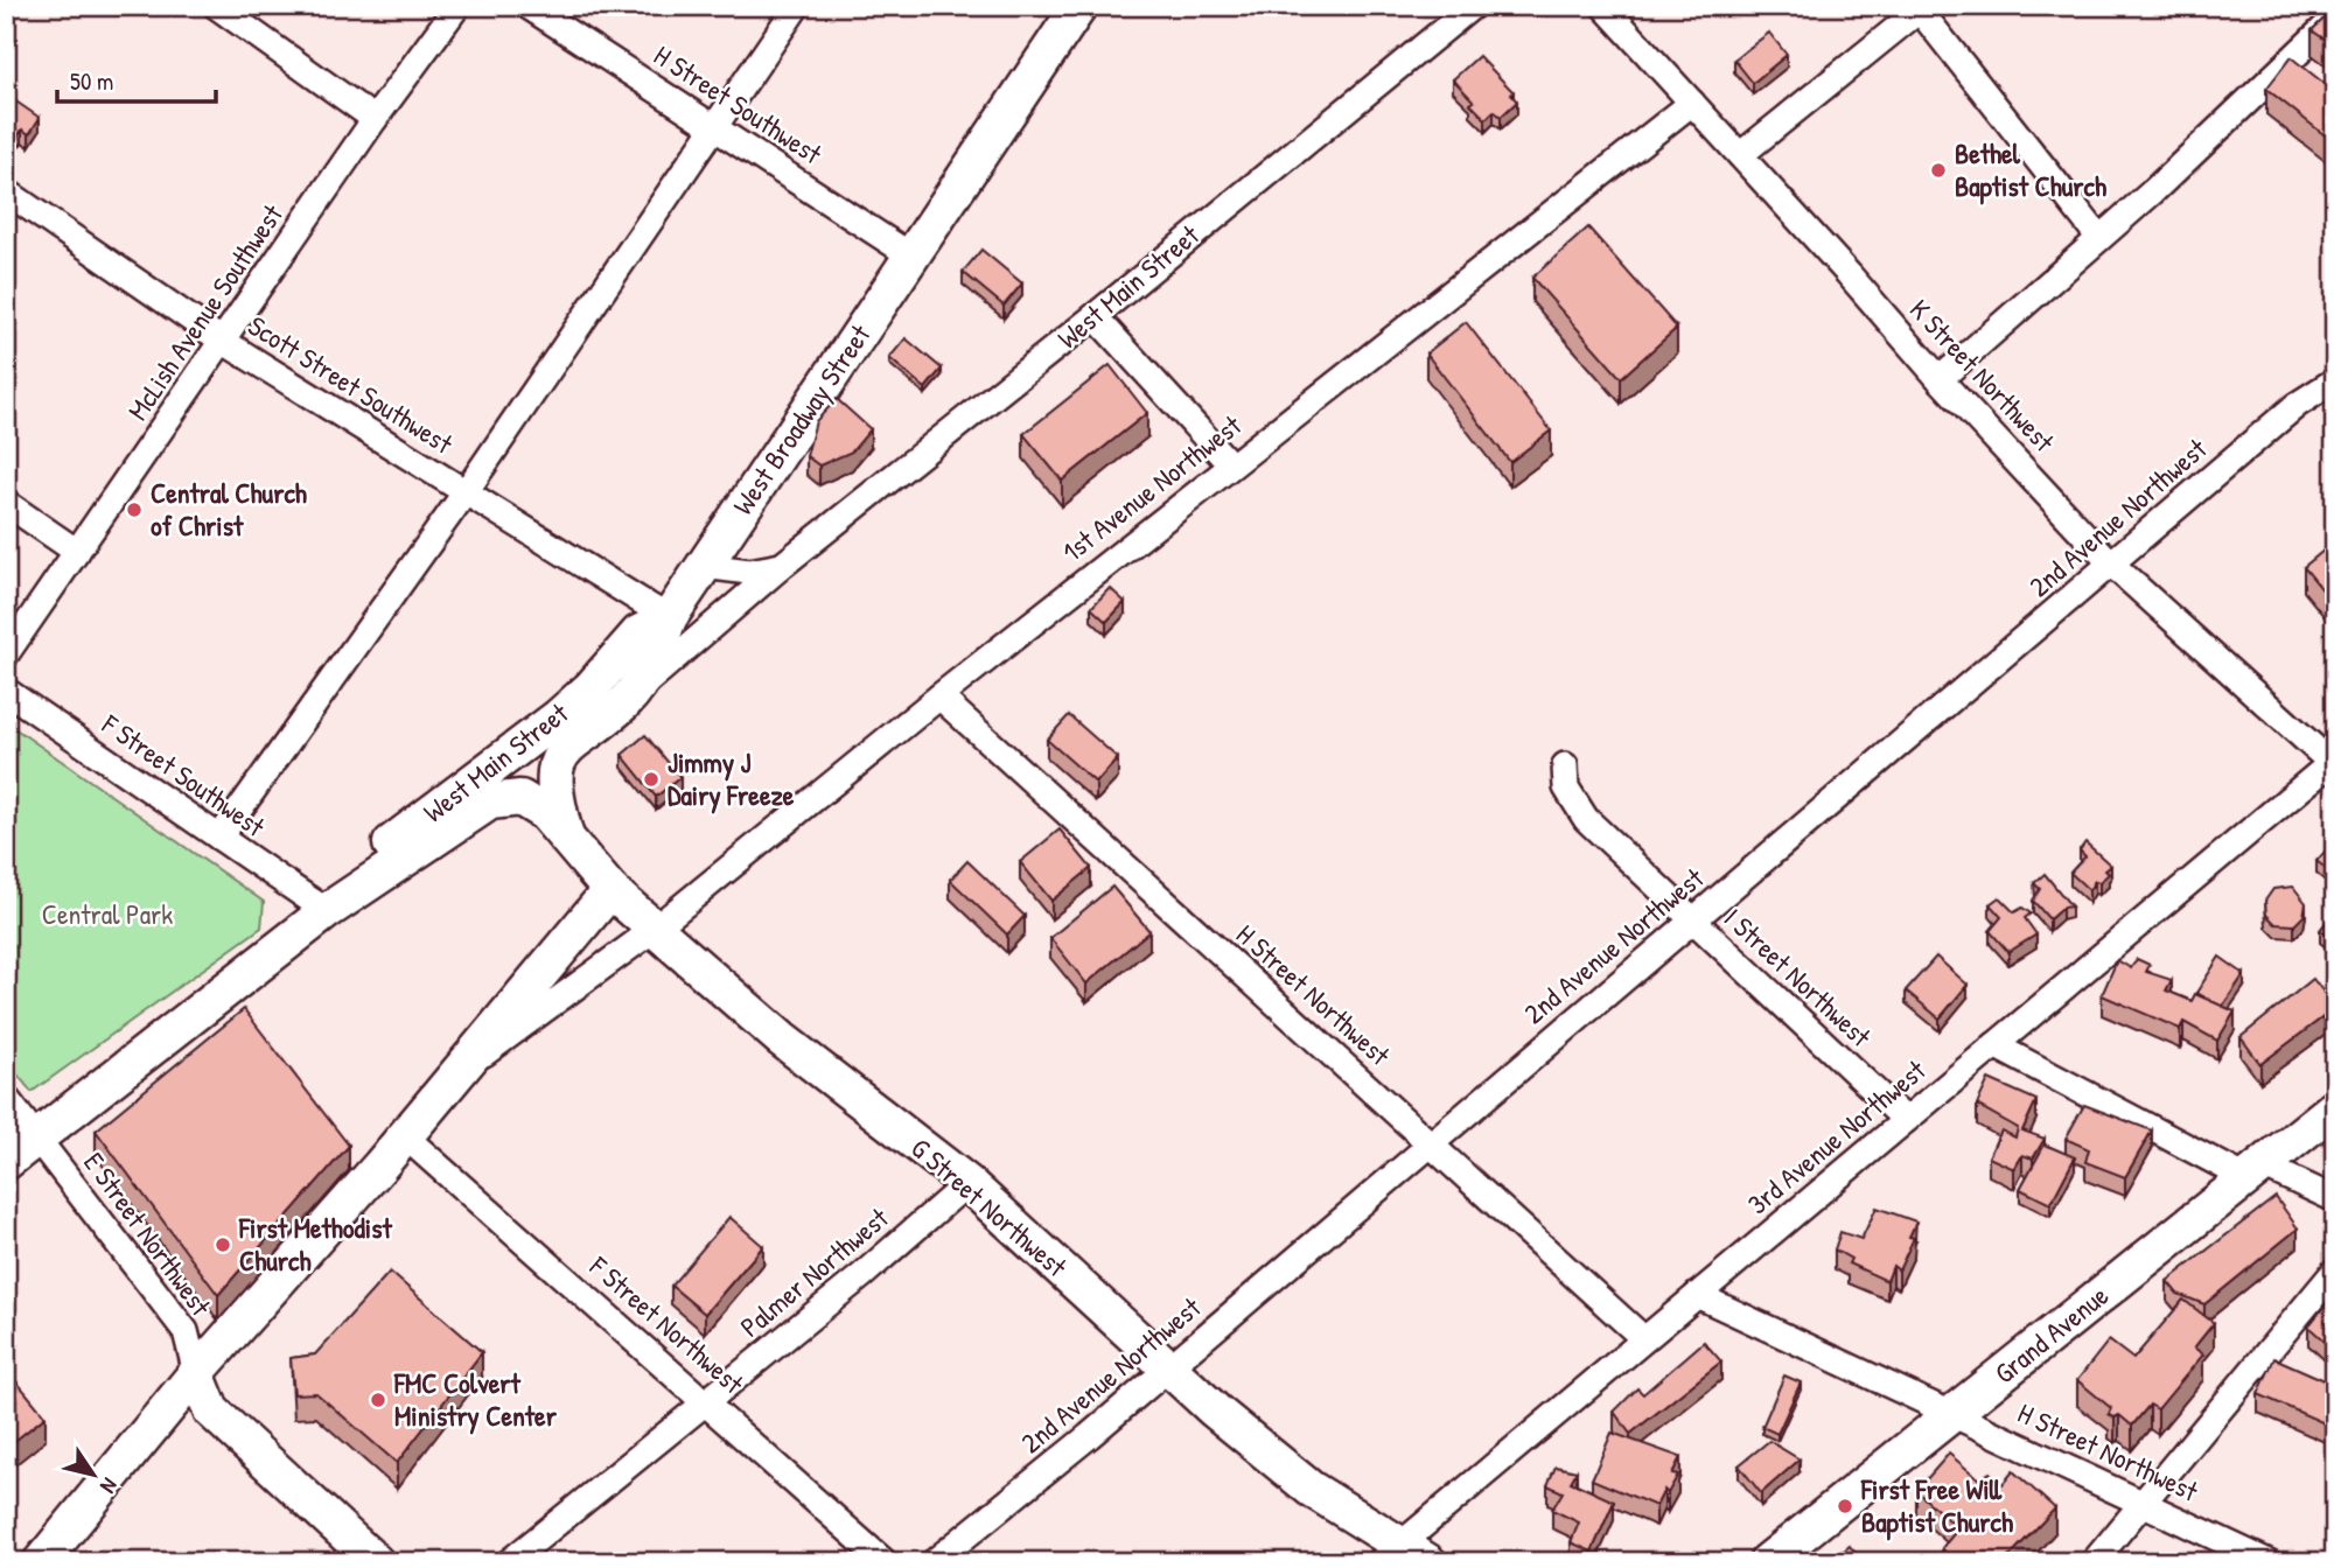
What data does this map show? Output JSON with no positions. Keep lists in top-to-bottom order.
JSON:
{
  "streets": {
    "main road": [
      "West Main Street",
      "West Broadway Street",
      "G Street Northwest",
      "Grand Avenue"
    ],
    "street": [
      "H Street Southwest",
      "McLish Avenue Southwest",
      "K Street Northwest",
      "Scott Street Southwest",
      "1st Avenue Northwest",
      "2nd Avenue Northwest",
      "F Street Southwest",
      "I Street Northwest",
      "H Street Northwest",
      "3rd Avenue Northwest",
      "E Street Northwest",
      "Palmer Northwest",
      "F Street Northwest"
    ]
  },
  "crossings": [
    ["H Street Southwest", "West Broadway Street"],
    ["West Main Street", "Scott Street Southwest"],
    ["West Main Street", "West Broadway Street"],
    ["West Main Street", "F Street Southwest"],
    ["West Main Street", "G Street Northwest"],
    ["West Main Street", "E Street Northwest"],
    ["McLish Avenue Southwest", "Scott Street Southwest"],
    ["K Street Northwest", "1st Avenue Northwest"],
    ["K Street Northwest", "2nd Avenue Northwest"],
    ["K Street Northwest", "3rd Avenue Northwest"],
    ["Scott Street Southwest", "West Broadway Street"],
    ["West Broadway Street", "G Street Northwest"],
    ["1st Avenue Northwest", "H Street Northwest"],
    ["1st Avenue Northwest", "G Street Northwest"],
    ["2nd Avenue Northwest", "I Street Northwest"],
    ["2nd Avenue Northwest", "H Street Northwest"],
    ["2nd Avenue Northwest", "G Street Northwest"],
    ["I Street Northwest", "3rd Avenue Northwest"],
    ["H Street Northwest", "3rd Avenue Northwest"],
    ["H Street Northwest", "Grand Avenue"],
    ["3rd Avenue Northwest", "G Street Northwest"],
    ["G Street Northwest", "Palmer Northwest"],
    ["Palmer Northwest", "F Street Northwest"]
  ],
  "parks": ["Central Park"],
  "places": [
    "Bethel Baptist Church",
    "Central Church of Christ",
    "Jimmy J Dairy Freeze",
    "First Methodist Church",
    "FMC Colvert Ministry Center",
    "First Free Will Baptist Church"
  ],
  "scale_bar": "50 m",
  "north": "bottom right"
}
